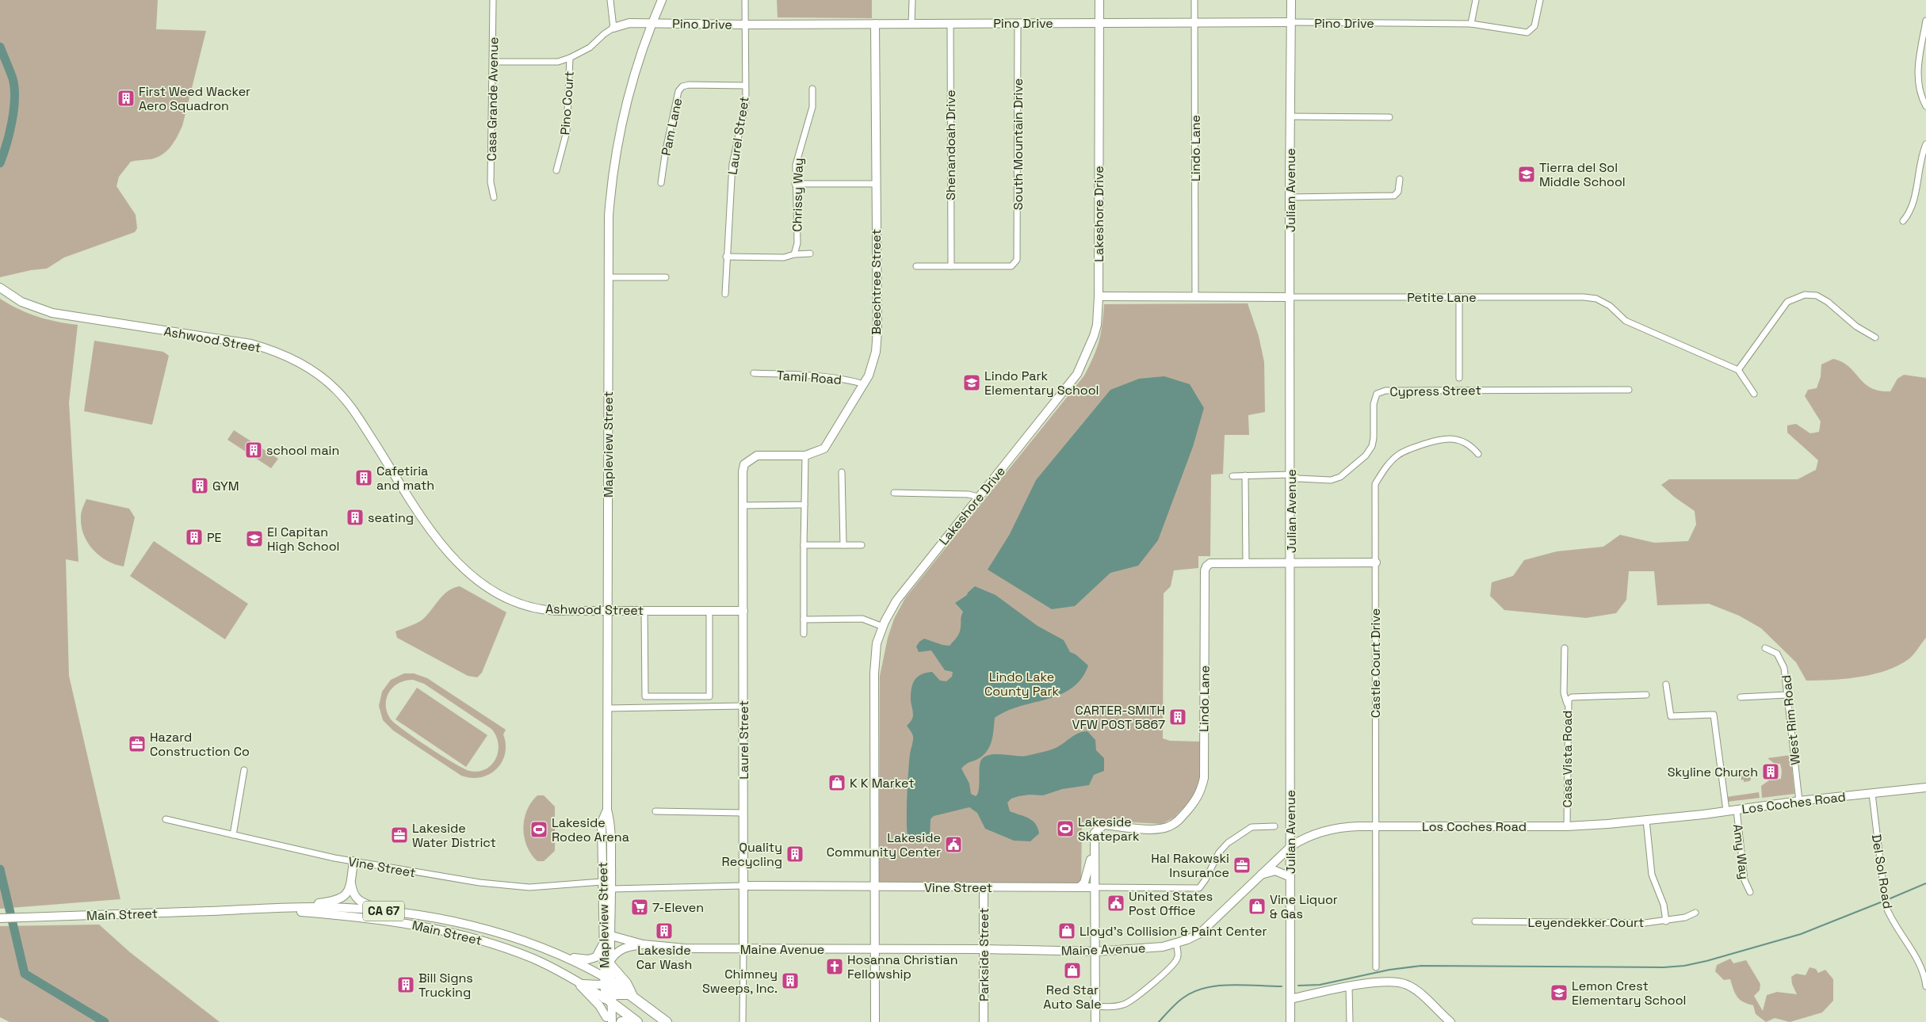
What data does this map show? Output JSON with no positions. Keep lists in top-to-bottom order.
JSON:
{
  "streets": {
    "highway": ["CA 67"],
    "main road": [
      "Pino Drive",
      "Laurel Street",
      "Lindo Lane",
      "Julian Avenue",
      "Lakeshore Drive",
      "Beechtree Street",
      "Petite Lane",
      "Ashwood Street",
      "Mapleview Street",
      "Los Coches Road",
      "Vine Street",
      "Main Street",
      "Maine Avenue",
      "Parkside Street"
    ],
    "street": [
      "Casa Grande Avenue",
      "Pino Court",
      "Pam Lane",
      "South Mountain Drive",
      "Shenandoah Drive",
      "Chrissy Way",
      "Tamil Road",
      "Cypress Street",
      "Castle Court Drive",
      "West Rim Road",
      "Casa Vista Road",
      "Amy Way",
      "Del Sol Road",
      "Leyendekker Court"
    ]
  },
  "crossings": [
    ["Pino Drive", "Casa Grande Avenue"],
    ["Pino Drive", "Pino Court"],
    ["Pino Drive", "Laurel Street"],
    ["Pino Drive", "South Mountain Drive"],
    ["Pino Drive", "Shenandoah Drive"],
    ["Pino Drive", "Lindo Lane"],
    ["Pino Drive", "Julian Avenue"],
    ["Pino Drive", "Lakeshore Drive"],
    ["Pino Drive", "Beechtree Street"],
    ["Pino Drive", "Mapleview Street"],
    ["Pam Lane", "Laurel Street"],
    ["Laurel Street", "Beechtree Street"],
    ["Laurel Street", "Ashwood Street"],
    ["Laurel Street", "Vine Street"],
    ["Laurel Street", "Maine Avenue"],
    ["South Mountain Drive", "Shenandoah Drive"],
    ["Lindo Lane", "Petite Lane"],
    ["Julian Avenue", "Petite Lane"],
    ["Julian Avenue", "Cypress Street"],
    ["Julian Avenue", "Los Coches Road"],
    ["Lakeshore Drive", "Petite Lane"],
    ["Lakeshore Drive", "Vine Street"],
    ["Lakeshore Drive", "Maine Avenue"],
    ["Beechtree Street", "Tamil Road"],
    ["Ashwood Street", "Mapleview Street"],
    ["Mapleview Street", "Vine Street"],
    ["Mapleview Street", "CA 67"],
    ["Mapleview Street", "Main Street"],
    ["Mapleview Street", "Maine Avenue"],
    ["Castle Court Drive", "Los Coches Road"],
    ["West Rim Road", "Los Coches Road"],
    ["Casa Vista Road", "Los Coches Road"],
    ["Los Coches Road", "Amy Way"],
    ["Los Coches Road", "Del Sol Road"],
    ["Los Coches Road", "Maine Avenue"],
    ["Vine Street", "Parkside Street"],
    ["CA 67", "Main Street"],
    ["Maine Avenue", "Parkside Street"]
  ],
  "parks": ["Lindo Lake County Park"],
  "places": {
    "building": [
      "First Weed Wacker Aero Squadron",
      "school main",
      "Cafetiria and math",
      "GYM",
      "seating",
      "PE",
      "CARTER-SMITH VFW POST 5867",
      "Skyline Church",
      "Quality Recycling",
      "Lakeside Car Wash",
      "Chimney Sweeps, Inc.",
      "Bill Signs Trucking"
    ],
    "school or university": [
      "Tierra del Sol Middle School",
      "Lindo Park Elementary School",
      "El Capitan High School",
      "Lemon Crest Elementary School"
    ],
    "office": ["Hazard Construction Co", "Lakeside Water District", "Hal Rakowski Insurance"],
    "shop": [
      "K K Market",
      "Vine Liquor & Gas",
      "Lloyd's Collision & Paint Center",
      "Red Star Auto Sale"
    ],
    "sports": ["Lakeside Skatepark", "Lakeside Rodeo Arena"],
    "public building": ["Lakeside Community Center", "United States Post Office"],
    "supermarket": ["7-Eleven"],
    "church": ["Hosanna Christian Fellowship"]
  }
}
